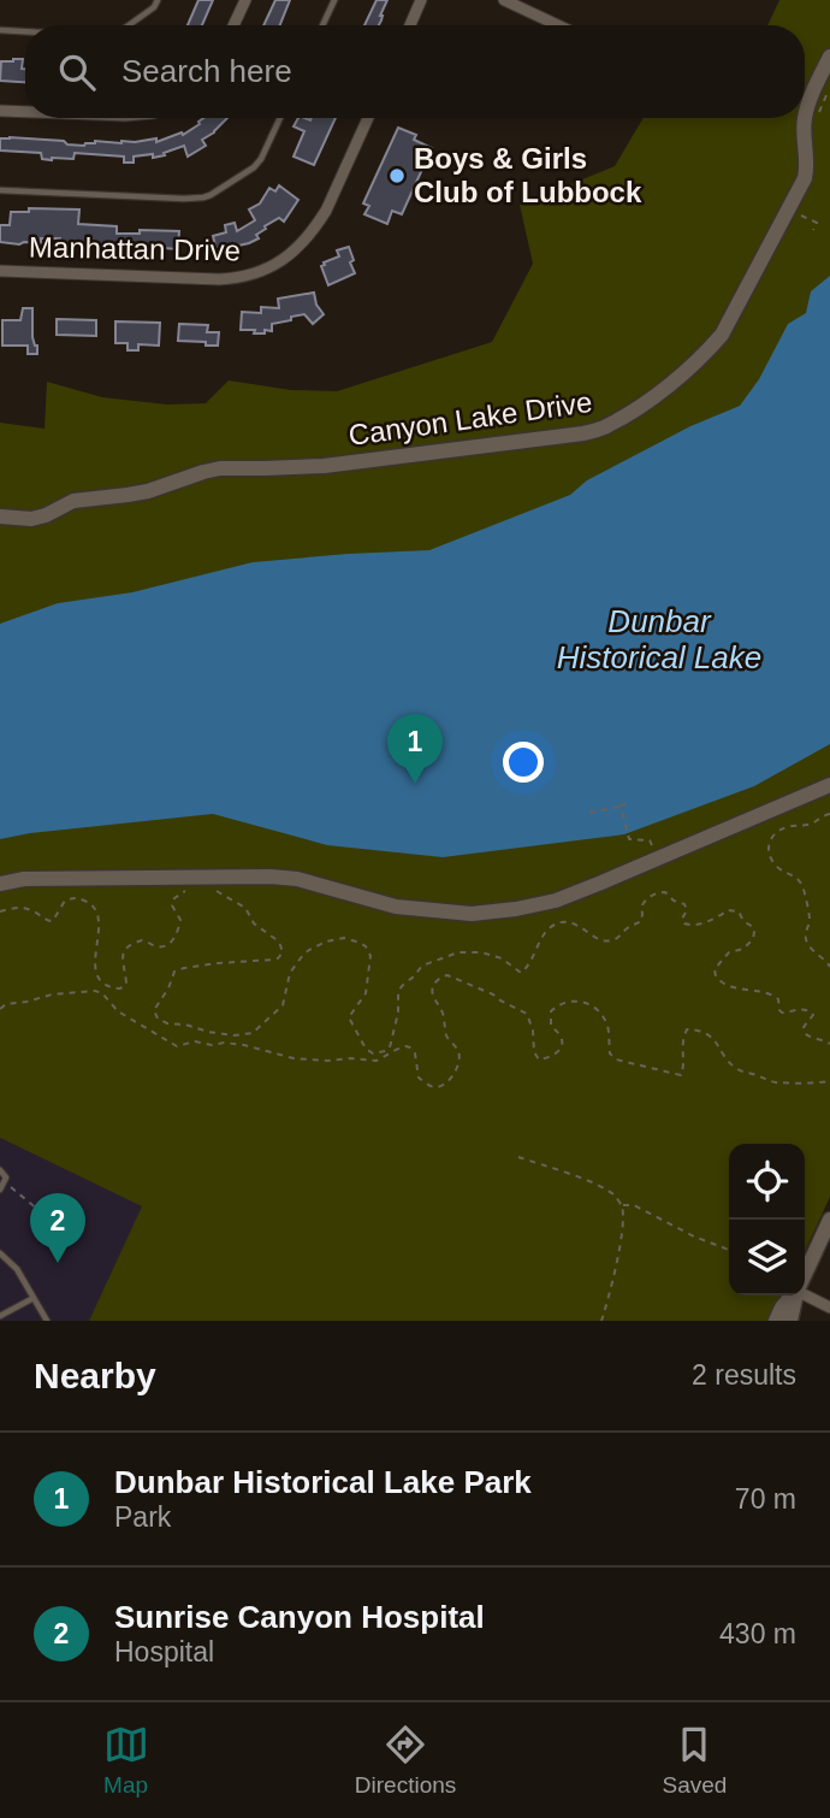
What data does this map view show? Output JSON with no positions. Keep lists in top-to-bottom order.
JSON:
{
  "streets": {
    "street": ["Manhattan Drive", "Canyon Lake Drive"]
  },
  "water": ["Dunbar Historical Lake"],
  "places": ["Boys & Girls Club of Lubbock"],
  "page": {
    "search": "Search here",
    "pins": ["1", "2"],
    "heading": ["Nearby", "2 results"],
    "list": [
      {
        "mark": "1",
        "name": "Dunbar Historical Lake Park",
        "note": "Park",
        "value": "70 m"
      },
      {
        "mark": "2",
        "name": "Sunrise Canyon Hospital",
        "note": "Hospital",
        "value": "430 m"
      }
    ],
    "nav": ["Map", "Directions", "Saved"]
  }
}
